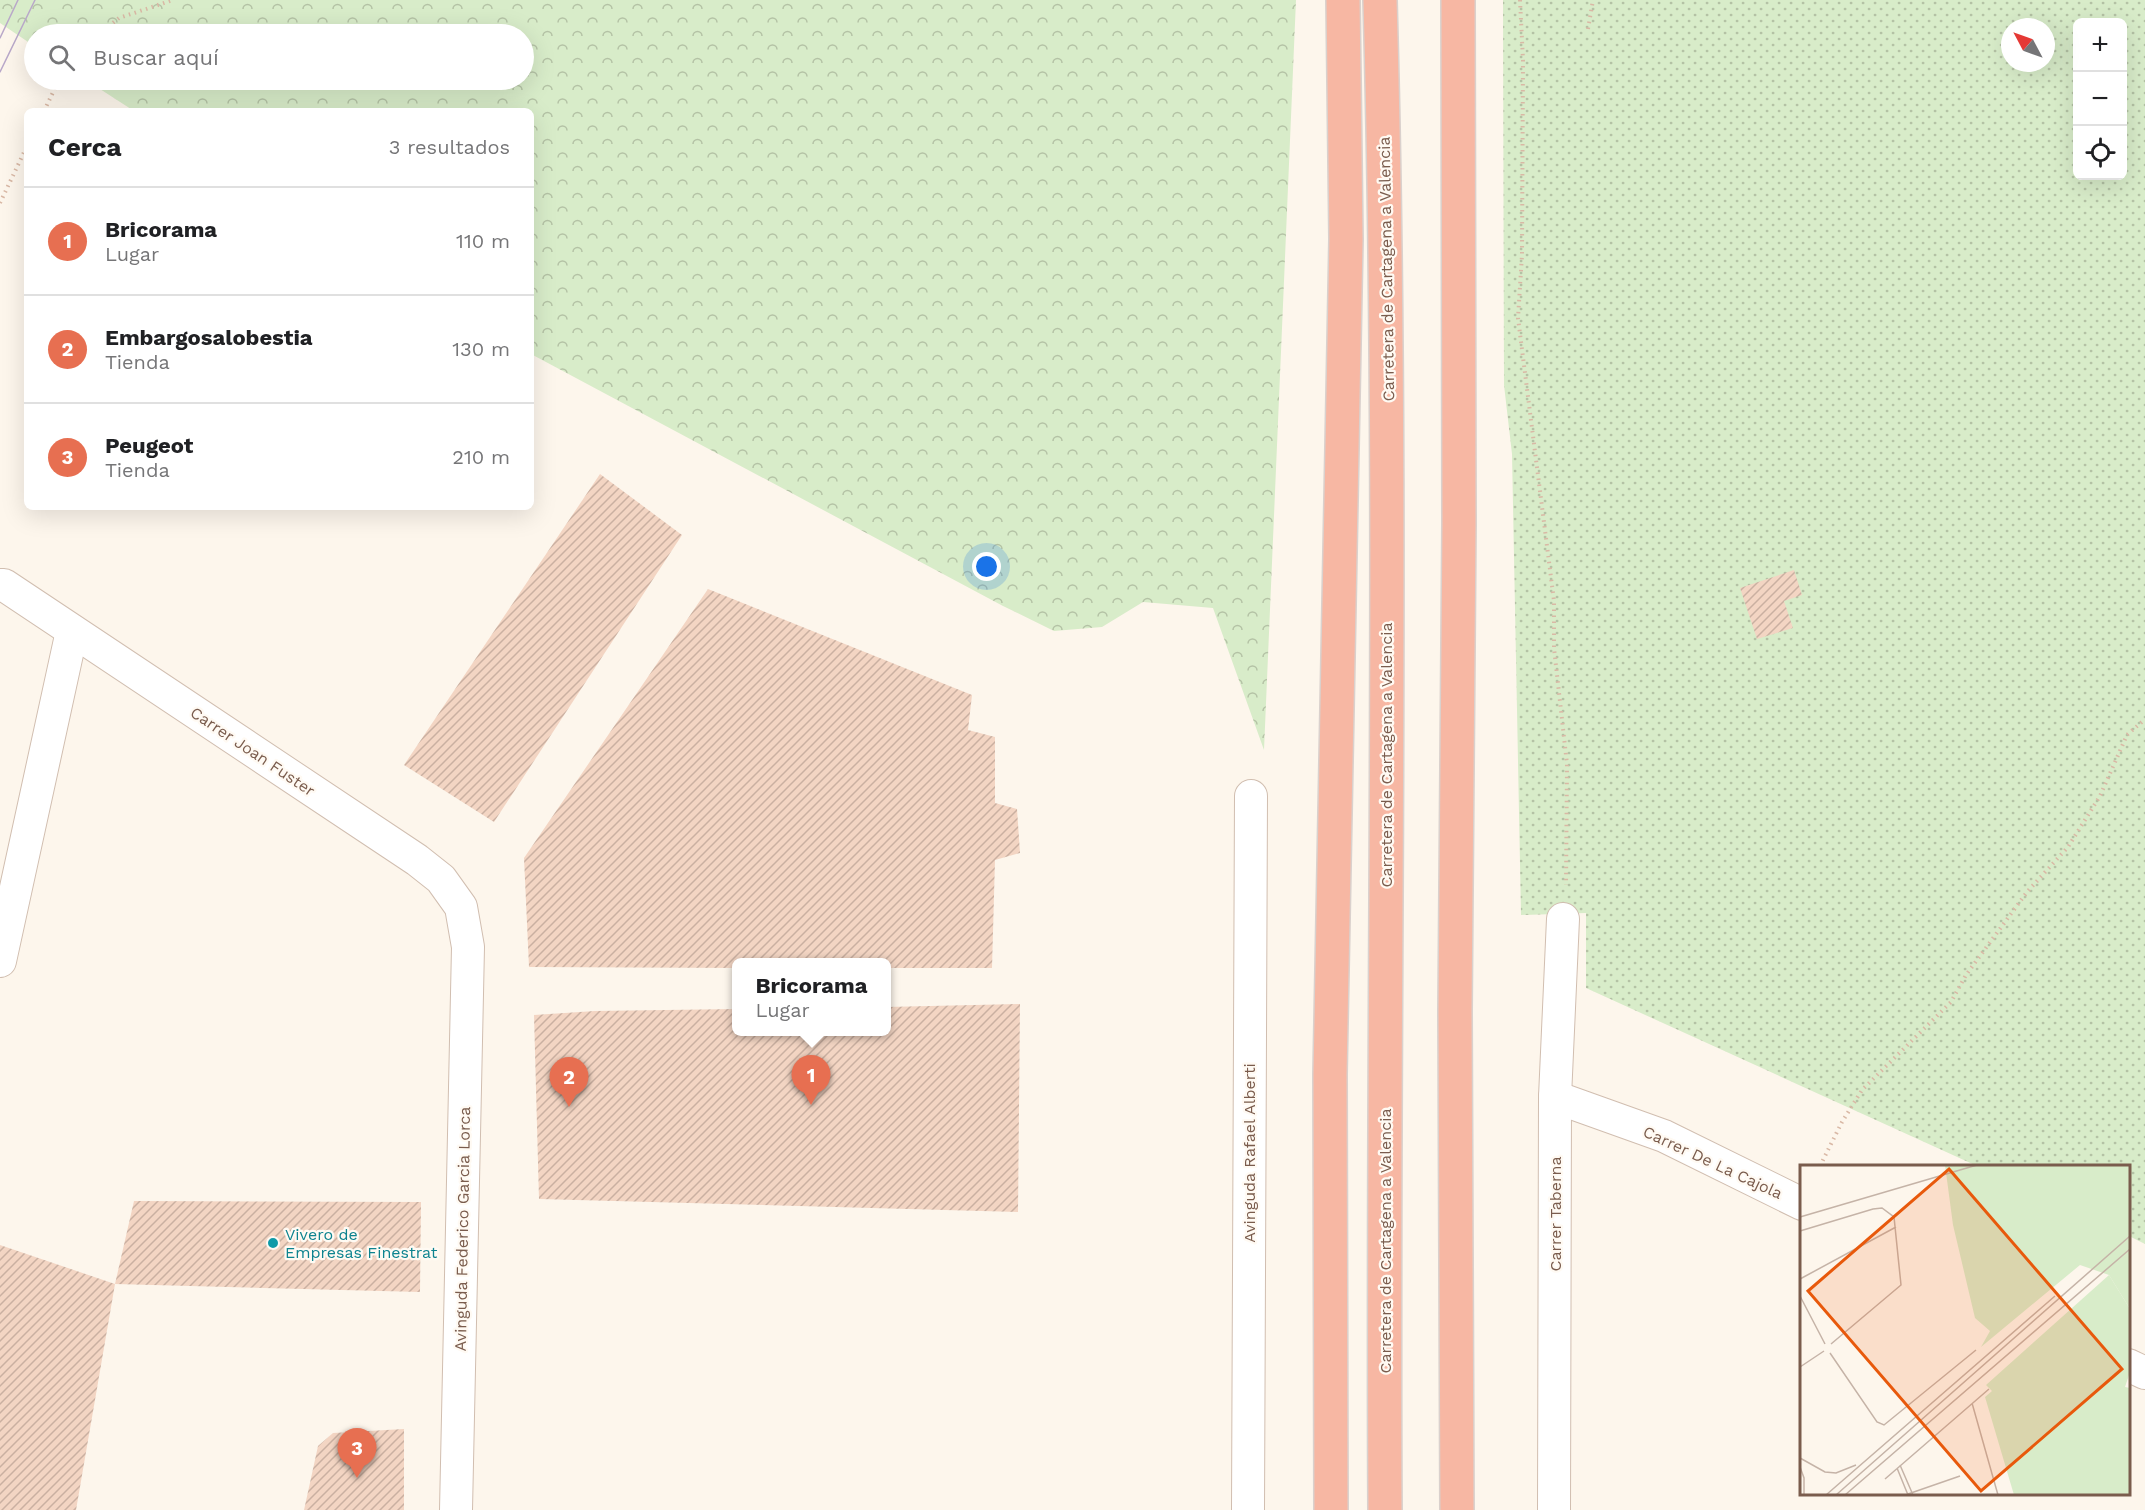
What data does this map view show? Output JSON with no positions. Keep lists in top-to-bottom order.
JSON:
{
  "streets": {
    "highway": ["Carretera de Cartagena a Valencia"],
    "street": [
      "Carrer Joan Fuster",
      "Avinguda Rafael Alberti",
      "Carrer De La Cajola",
      "Carrer Taberna",
      "Avinguda Federico Garcia Lorca"
    ]
  },
  "crossings": [
    ["Carrer Joan Fuster", "Avinguda Federico Garcia Lorca"],
    ["Carrer De La Cajola", "Carrer Taberna"]
  ],
  "places": ["Vivero de Empresas Finestrat"],
  "north": "top left",
  "page": {
    "map_buttons": ["+", "−"],
    "search": "Buscar aquí",
    "heading": ["Cerca", "3 resultados"],
    "list": [
      {
        "mark": "1",
        "name": "Bricorama",
        "note": "Lugar",
        "value": "110 m"
      },
      {
        "mark": "2",
        "name": "Embargosalobestia",
        "note": "Tienda",
        "value": "130 m"
      },
      {
        "mark": "3",
        "name": "Peugeot",
        "note": "Tienda",
        "value": "210 m"
      }
    ],
    "popup": ["Bricorama", "Lugar"],
    "pins": ["1", "2", "3"]
  }
}
